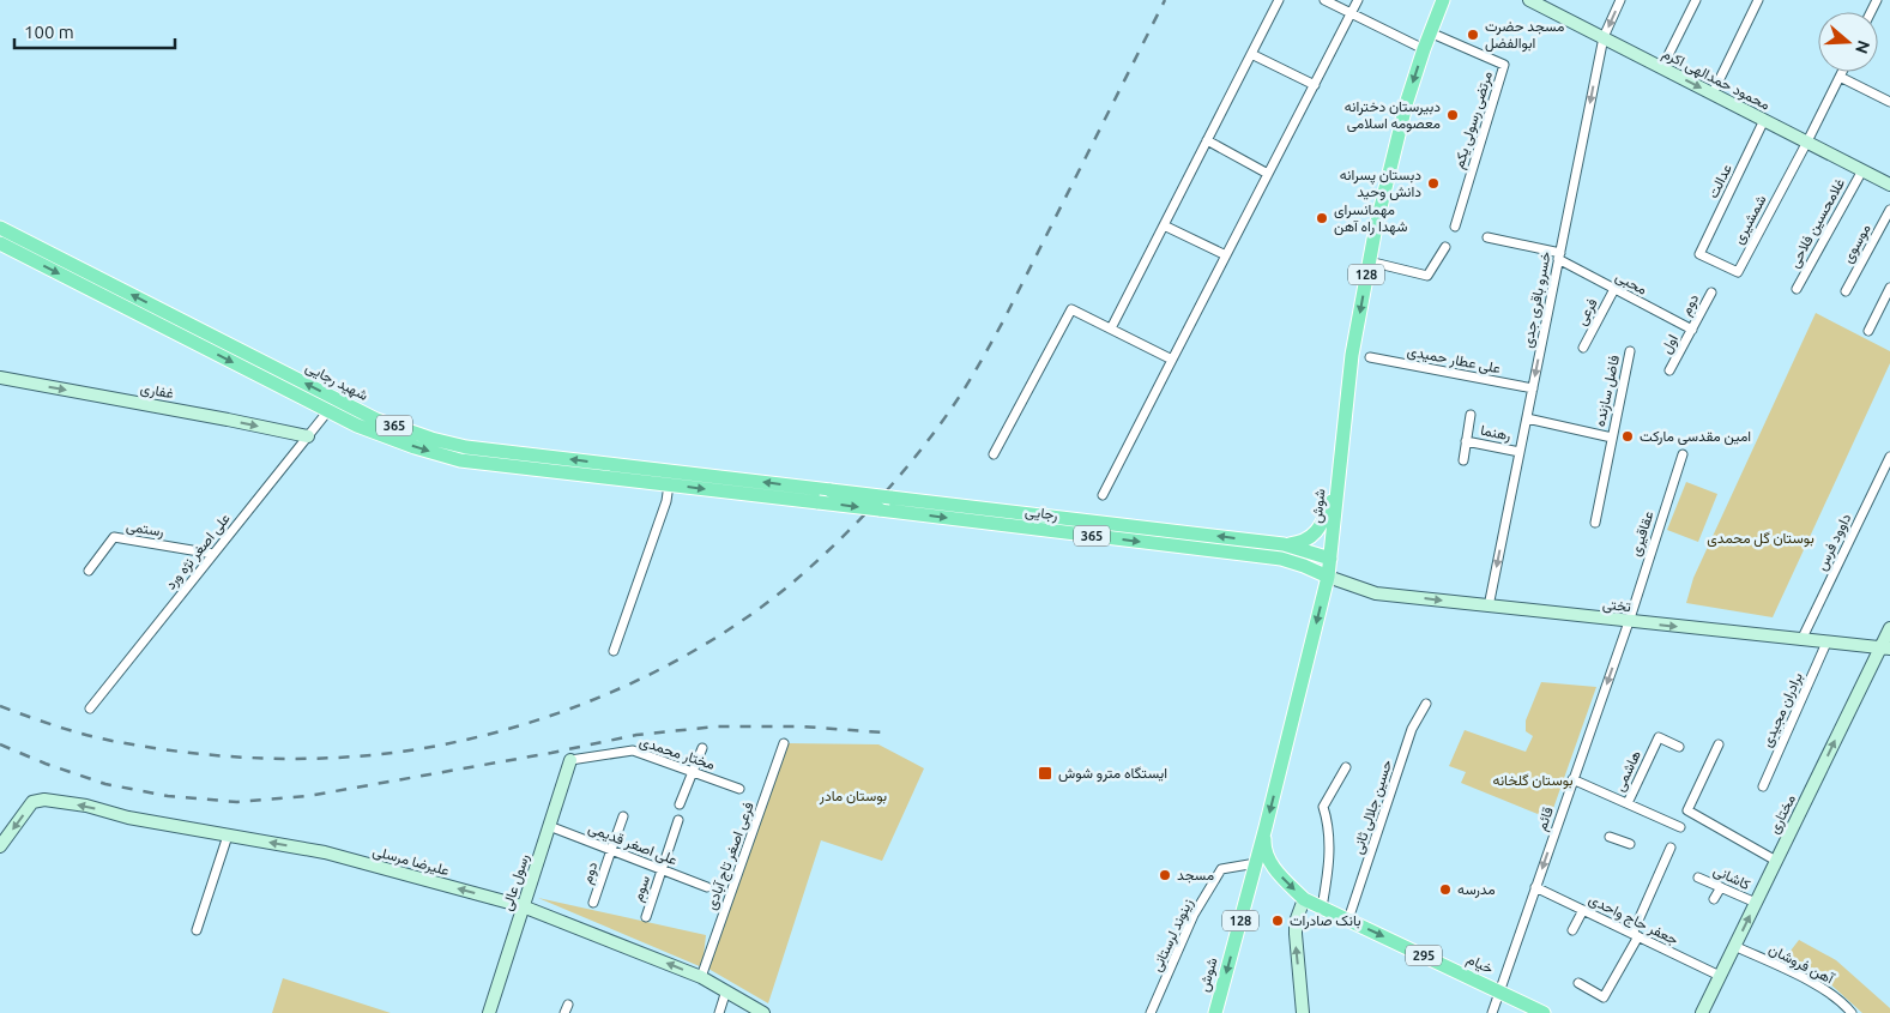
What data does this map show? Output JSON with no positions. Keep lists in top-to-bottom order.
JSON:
{
  "streets": {
    "main road": [
      "128",
      "شهید رجایی",
      "365",
      "شوش",
      "رجایی",
      "295",
      "خیام"
    ],
    "street": [
      "محمود حمدالهی اکرم",
      "مرتضی رسولی یکم",
      "عدالت",
      "شمشیری",
      "غلامحسین فلاحی",
      "موسوی",
      "محبی",
      "خسرو باقری جدی",
      "دوم",
      "فرعی",
      "اول",
      "علی عطار حمیدی",
      "غفاری",
      "فاضل سازنده",
      "رهنما",
      "رستمی",
      "عقاقیری",
      "داوود فرس",
      "علی اصغر نژه ورد",
      "تختی",
      "برادران مجیدی",
      "مختار محمدی",
      "هاشمی",
      "حسین جلالی ثانی",
      "مختاری",
      "قائم",
      "علی اصغر قدیمی",
      "فرعی اصغر تاج آبادی",
      "علیرضا مرسلی",
      "کاشانی",
      "رسول عالی",
      "سوم",
      "جعفر حاج واحدی",
      "زینوند لرستانی",
      "آهن فروشان"
    ]
  },
  "crossings": [
    ["محمود حمدالهی اکرم", "عدالت"],
    ["محمود حمدالهی اکرم", "شمشیری"],
    ["محمود حمدالهی اکرم", "غلامحسین فلاحی"],
    ["محمود حمدالهی اکرم", "خسرو باقری جدی"],
    ["مرتضی رسولی یکم", "شوش"],
    ["عدالت", "شمشیری"],
    ["محبی", "خسرو باقری جدی"],
    ["محبی", "دوم"],
    ["محبی", "فرعی"],
    ["محبی", "اول"],
    ["خسرو باقری جدی", "علی عطار حمیدی"],
    ["خسرو باقری جدی", "فاضل سازنده"],
    ["خسرو باقری جدی", "رهنما"],
    ["خسرو باقری جدی", "تختی"],
    ["دوم", "اول"],
    ["دوم", "علی اصغر قدیمی"],
    ["شهید رجایی", "رجایی"],
    ["شهید رجایی", "علی اصغر نژه ورد"],
    ["غفاری", "علی اصغر نژه ورد"],
    ["365", "شوش"],
    ["365", "رجایی"],
    ["شوش", "رجایی"],
    ["شوش", "تختی"],
    ["شوش", "زینوند لرستانی"],
    ["شوش", "295"],
    ["رجایی", "تختی"],
    ["رستمی", "علی اصغر نژه ورد"],
    ["عقاقیری", "تختی"],
    ["عقاقیری", "قائم"],
    ["داوود فرس", "تختی"],
    ["تختی", "برادران مجیدی"],
    ["تختی", "مختاری"],
    ["تختی", "قائم"],
    ["مختار محمدی", "رسول عالی"],
    ["هاشمی", "قائم"],
    ["حسین جلالی ثانی", "خیام"],
    ["مختاری", "کاشانی"],
    ["مختاری", "جعفر حاج واحدی"],
    ["مختاری", "آهن فروشان"],
    ["قائم", "جعفر حاج واحدی"],
    ["قائم", "خیام"],
    ["علی اصغر قدیمی", "رسول عالی"],
    ["علی اصغر قدیمی", "سوم"],
    ["فرعی اصغر تاج آبادی", "علیرضا مرسلی"],
    ["علیرضا مرسلی", "رسول عالی"],
    ["295", "خیام"]
  ],
  "one_way": [
    "خسرو باقری جدی",
    "غفاری",
    "شوش",
    "تختی",
    "مختاری",
    "قائم",
    "علیرضا مرسلی",
    "خیام"
  ],
  "parks": ["بوستان گل محمدی", "بوستان گلخانه", "بوستان مادر"],
  "places": {
    "other": [
      "مسجد حضرت ابوالفضل",
      "دبیرستان دخترانه معصومه اسلامی",
      "دبستان پسرانه دانش وحید",
      "مهمانسرای شهدا راه آهن",
      "امین مقدسی مارکت",
      "مسجد",
      "مدرسه",
      "بانک صادرات"
    ],
    "transit": ["ایستگاه مترو شوش"]
  },
  "scale_bar": "100 m",
  "north": "right"
}
